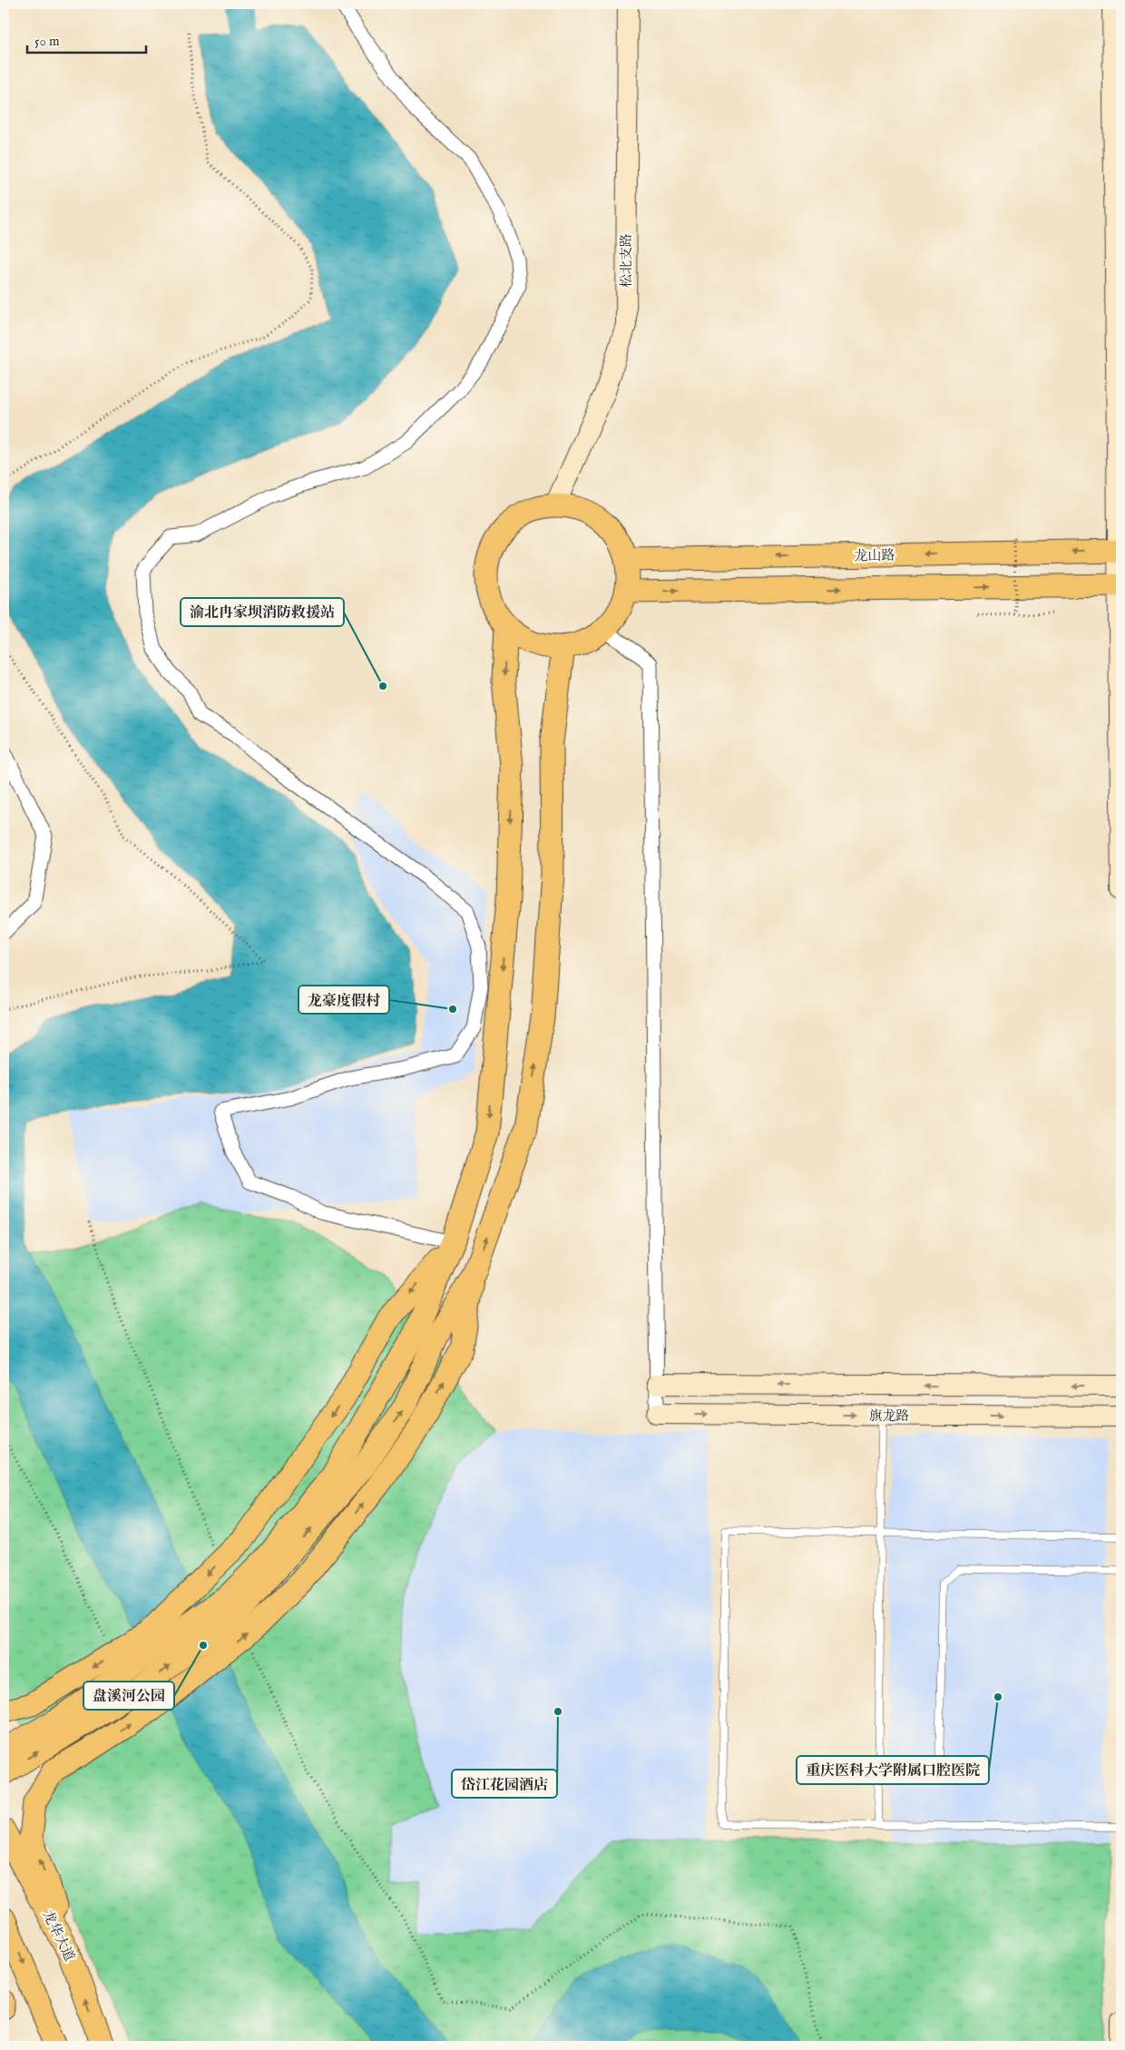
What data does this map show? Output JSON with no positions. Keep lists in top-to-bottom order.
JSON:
{
  "streets": {
    "main road": [
      "松北支路",
      "龙山路",
      "旗龙路",
      "龙华大道"
    ]
  },
  "crossings": [
    ["松北支路", "龙山路"]
  ],
  "places": [
    "渝北冉家坝消防救援站",
    "龙豪度假村",
    "盘溪河公园",
    "重庆医科大学附属口腔医院",
    "岱江花园酒店"
  ],
  "scale_bar": "50 m"
}
